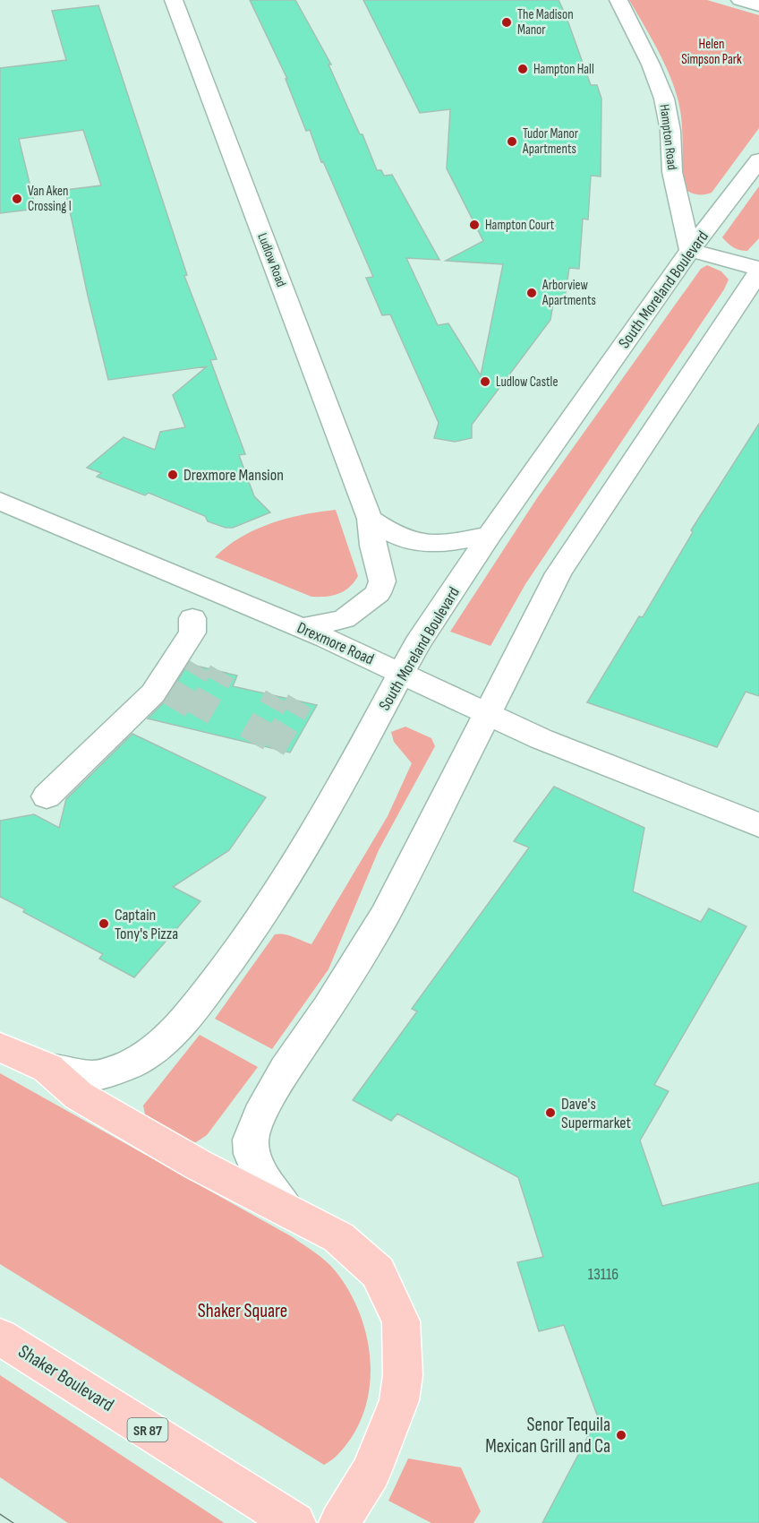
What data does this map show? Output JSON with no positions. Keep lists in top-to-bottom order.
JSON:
{
  "streets": {
    "main road": ["Shaker Boulevard", "SR 87"],
    "street": [
      "Hampton Road",
      "Ludlow Road",
      "South Moreland Boulevard",
      "Drexmore Road"
    ]
  },
  "crossings": [
    ["Hampton Road", "South Moreland Boulevard"],
    ["Ludlow Road", "Drexmore Road"],
    ["South Moreland Boulevard", "Drexmore Road"]
  ],
  "parks": ["Helen Simpson Park", "Shaker Square"],
  "places": [
    "The Madison Manor",
    "Hampton Hall",
    "Tudor Manor Apartments",
    "Van Aken Crossing I",
    "Hampton Court",
    "Arborview Apartments",
    "Ludlow Castle",
    "Drexmore Mansion",
    "Captain Tony's Pizza",
    "Dave's Supermarket",
    "Senor Tequila Mexican Grill and Ca"
  ],
  "house_numbers": ["13116"]
}
